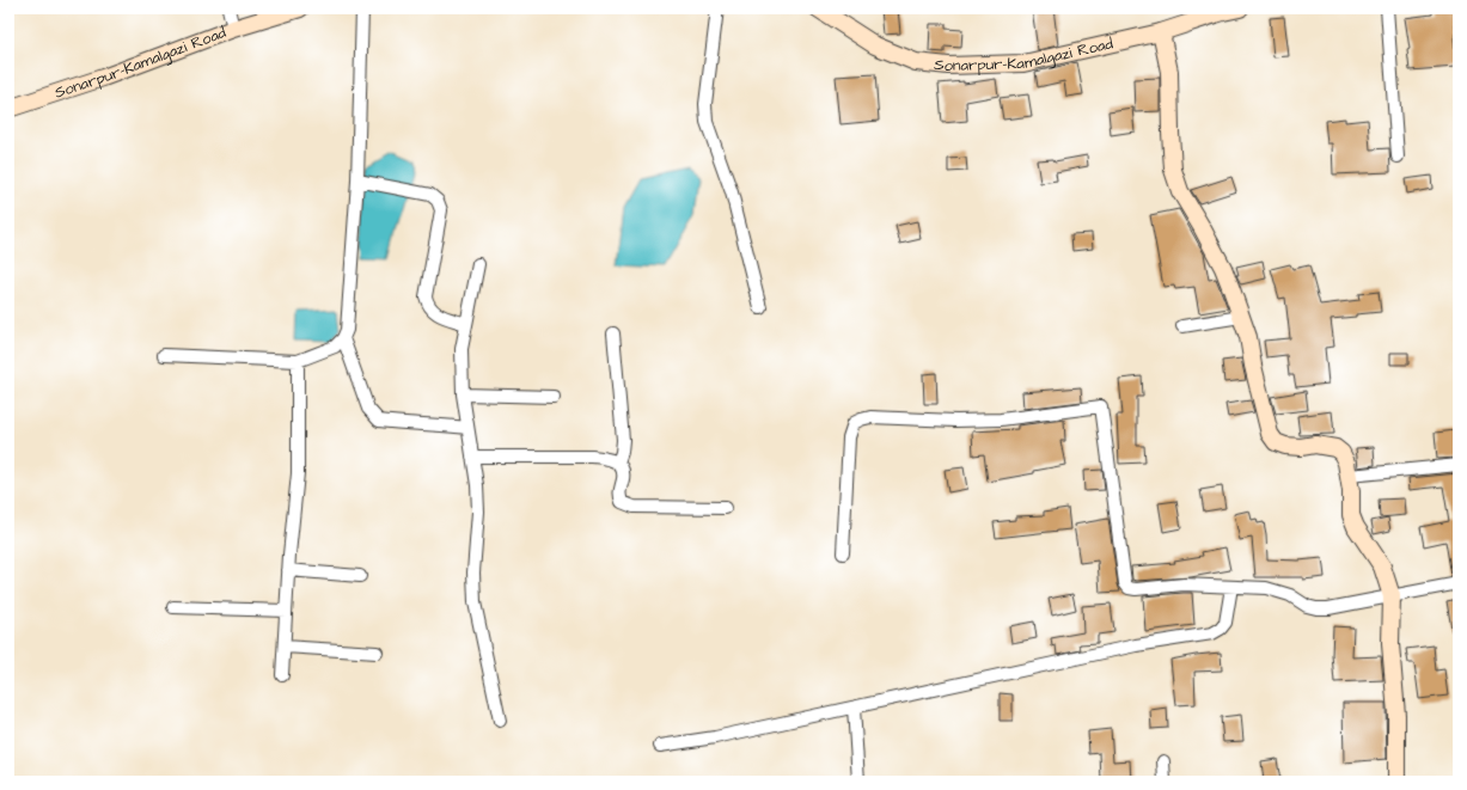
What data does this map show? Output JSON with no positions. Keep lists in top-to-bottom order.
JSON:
{
  "streets": {
    "street": ["Sonarpur-Kamalgazi Road"]
  }
}
